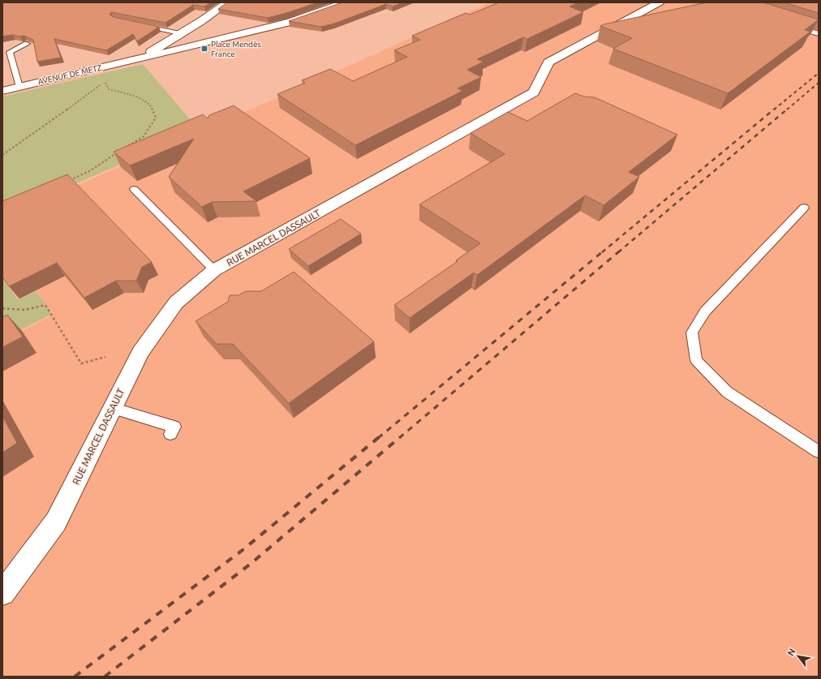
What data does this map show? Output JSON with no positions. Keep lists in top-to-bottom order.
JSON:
{
  "streets": {
    "street": ["AVENUE DE METZ", "RUE MARCEL DASSAULT"]
  },
  "places": {
    "transit": ["Place Mendès France"]
  },
  "north": "top left"
}
